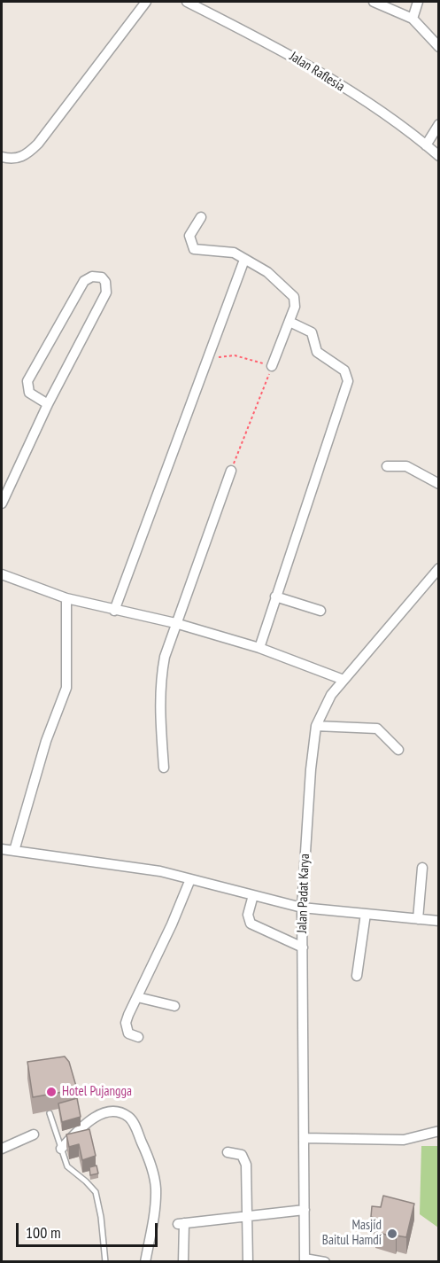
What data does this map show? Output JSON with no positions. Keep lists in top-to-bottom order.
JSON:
{
  "streets": {
    "street": ["Jalan Raflesia", "Jalan Padat Karya"]
  },
  "places": ["Hotel Pujangga", "Masjid Baitul Hamdi"],
  "scale_bar": "100 m"
}
